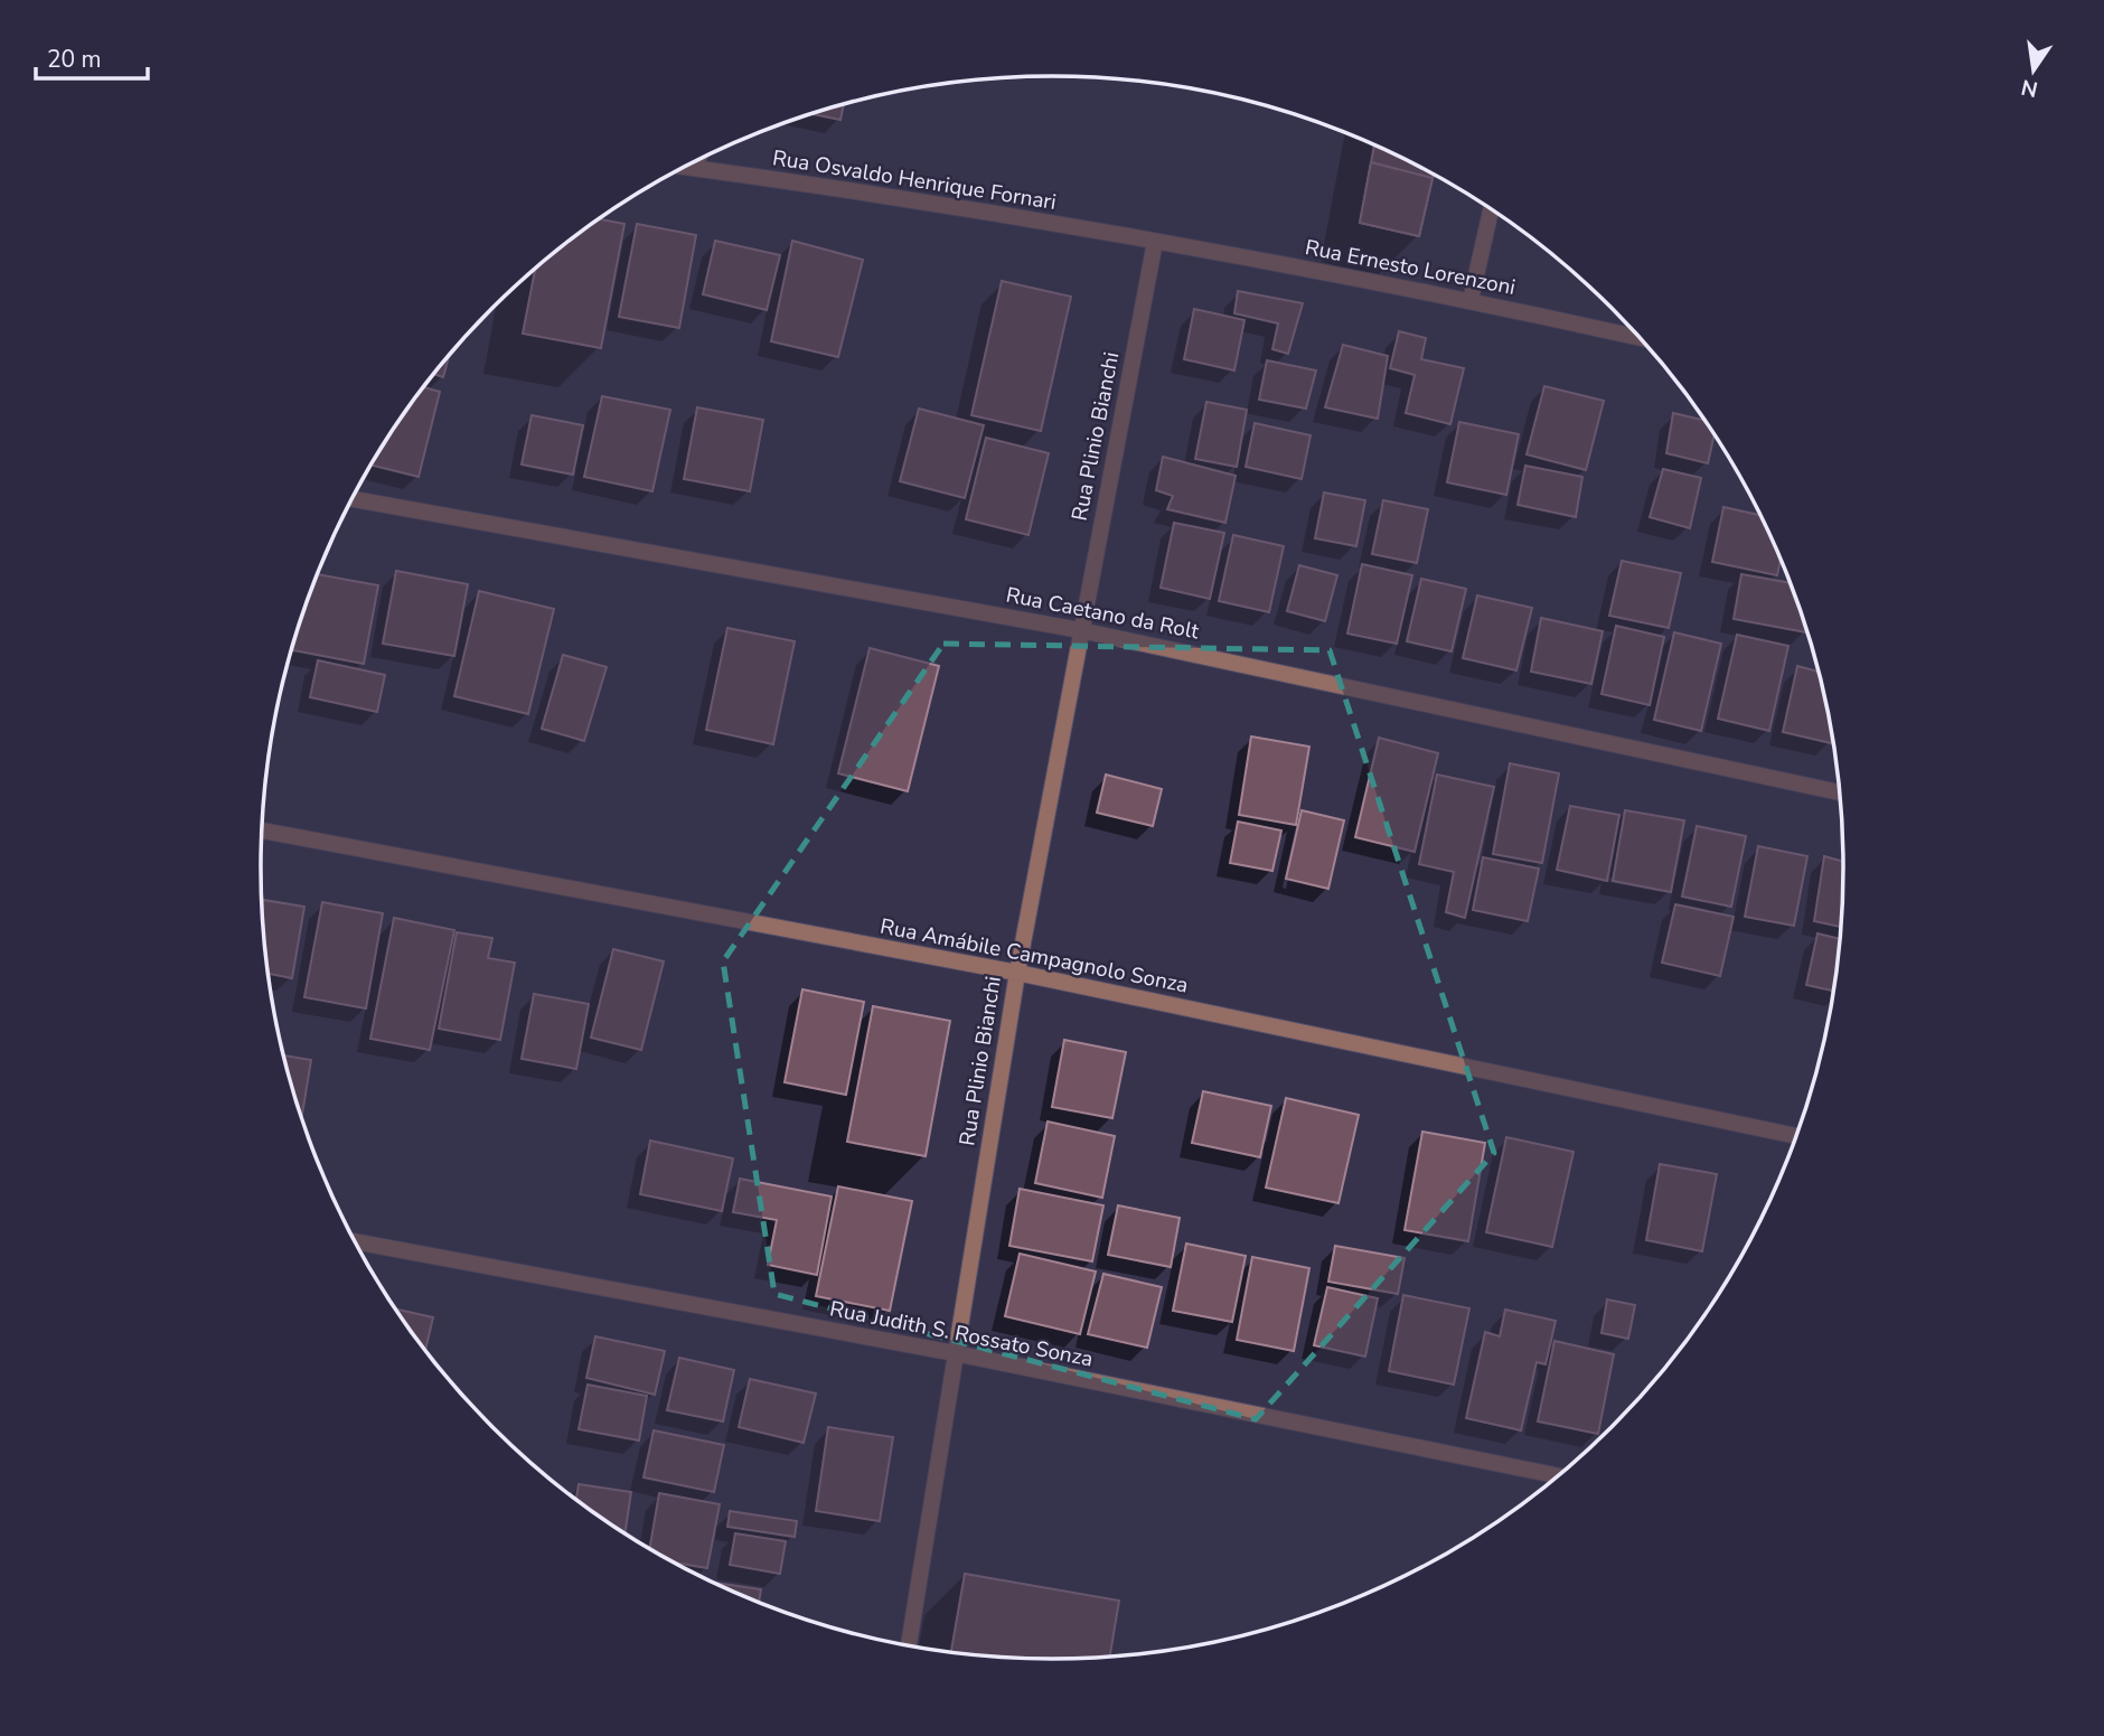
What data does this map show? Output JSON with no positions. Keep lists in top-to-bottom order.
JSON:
{
  "streets": {
    "street": [
      "Rua Osvaldo Henrique Fornari",
      "Rua Ernesto Lorenzoni",
      "Rua Plinio Bianchi",
      "Rua Caetano da Rolt",
      "Rua Amábile Campagnolo Sonza",
      "Rua Judith S. Rossato Sonza"
    ]
  },
  "crossings": [
    ["Rua Osvaldo Henrique Fornari", "Rua Ernesto Lorenzoni"],
    ["Rua Osvaldo Henrique Fornari", "Rua Plinio Bianchi"],
    ["Rua Ernesto Lorenzoni", "Rua Plinio Bianchi"],
    ["Rua Plinio Bianchi", "Rua Caetano da Rolt"],
    ["Rua Plinio Bianchi", "Rua Amábile Campagnolo Sonza"],
    ["Rua Plinio Bianchi", "Rua Judith S. Rossato Sonza"]
  ],
  "scale_bar": "20 m",
  "north": "bottom"
}
